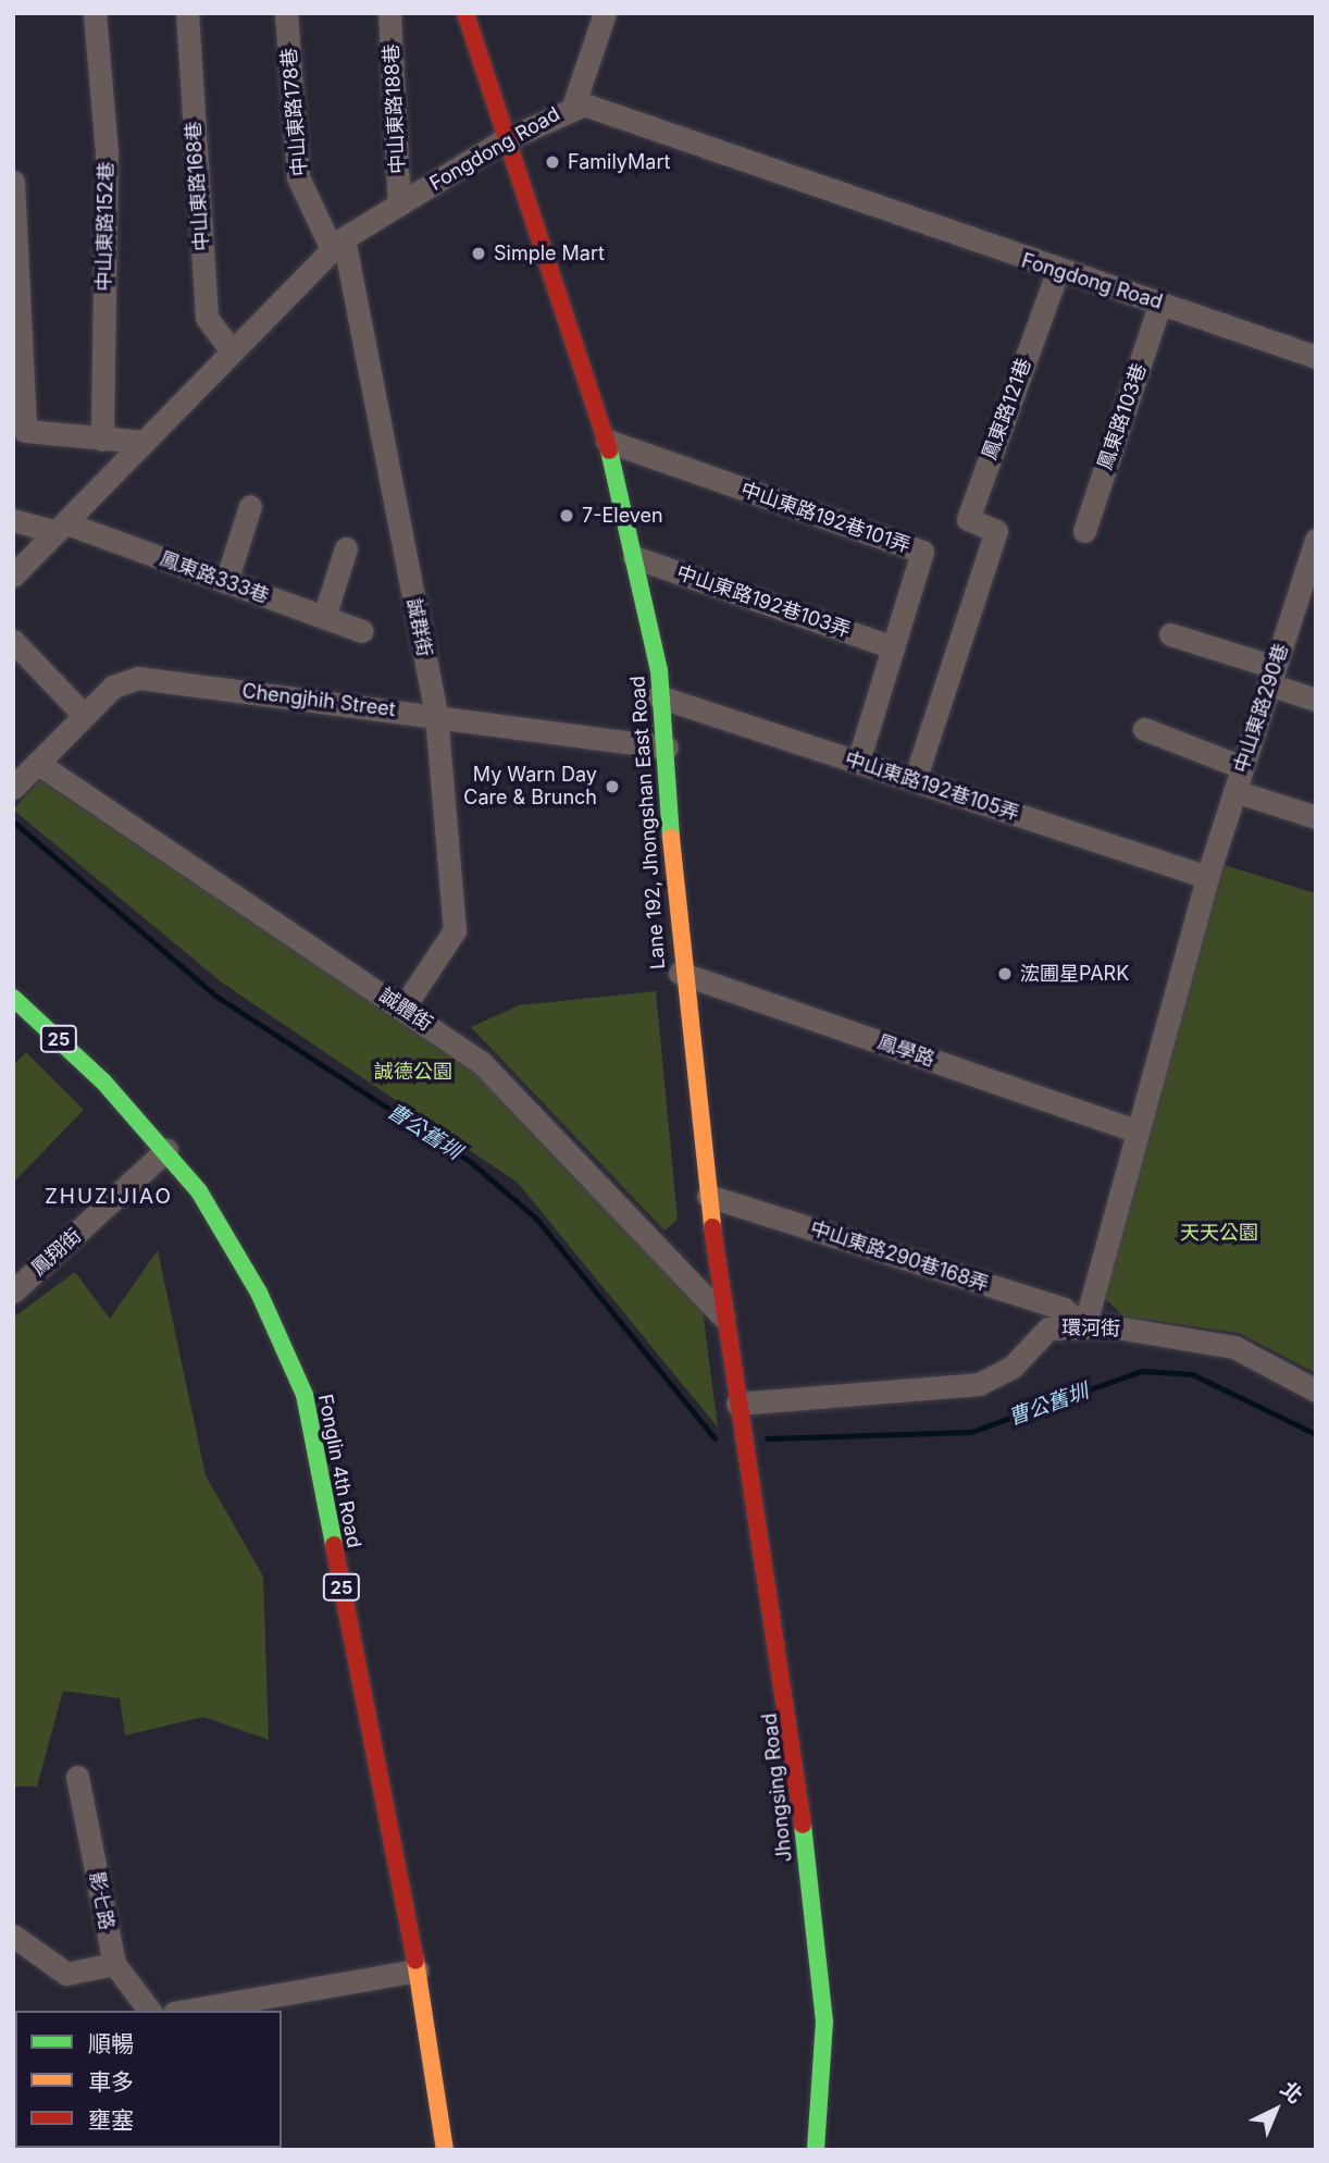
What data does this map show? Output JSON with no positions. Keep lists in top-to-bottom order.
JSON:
{
  "streets": {
    "street": [
      "中山東路188巷",
      "中山東路178巷",
      "Fongdong Road",
      "中山東路168巷",
      "中山東路152巷",
      "鳳東路121巷",
      "鳳東路103巷",
      "中山東路192巷101弄",
      "鳳東路333巷",
      "中山東路192巷103弄",
      "誠群街",
      "Chengjhih Street",
      "中山東路290巷",
      "中山東路192巷105弄",
      "Lane 192, Jhongshan East Road",
      "誠體街",
      "25",
      "鳳學路",
      "鳳翔街",
      "中山東路290巷168弄",
      "環河街",
      "Fonglin 4th Road",
      "Jhongsing Road",
      "影七路"
    ]
  },
  "crossings": [
    ["中山東路188巷", "Fongdong Road"],
    ["中山東路178巷", "Fongdong Road"],
    ["中山東路178巷", "誠群街"],
    ["Fongdong Road", "中山東路168巷"],
    ["Fongdong Road", "鳳東路121巷"],
    ["Fongdong Road", "鳳東路103巷"],
    ["Fongdong Road", "鳳東路333巷"],
    ["Fongdong Road", "誠群街"],
    ["Fongdong Road", "Lane 192, Jhongshan East Road"],
    ["鳳東路121巷", "中山東路192巷105弄"],
    ["中山東路192巷101弄", "中山東路192巷103弄"],
    ["中山東路192巷101弄", "中山東路192巷105弄"],
    ["中山東路192巷101弄", "Lane 192, Jhongshan East Road"],
    ["中山東路192巷103弄", "Lane 192, Jhongshan East Road"],
    ["誠群街", "Chengjhih Street"],
    ["誠群街", "誠體街"],
    ["Chengjhih Street", "Lane 192, Jhongshan East Road"],
    ["Chengjhih Street", "誠體街"],
    ["中山東路290巷", "中山東路192巷105弄"],
    ["中山東路290巷", "鳳學路"],
    ["中山東路290巷", "中山東路290巷168弄"],
    ["中山東路290巷", "環河街"],
    ["中山東路192巷105弄", "Lane 192, Jhongshan East Road"],
    ["Lane 192, Jhongshan East Road", "誠體街"],
    ["Lane 192, Jhongshan East Road", "鳳學路"],
    ["Lane 192, Jhongshan East Road", "中山東路290巷168弄"],
    ["Lane 192, Jhongshan East Road", "環河街"],
    ["Lane 192, Jhongshan East Road", "Jhongsing Road"],
    ["鳳翔街", "Fonglin 4th Road"],
    ["中山東路290巷168弄", "環河街"],
    ["環河街", "Jhongsing Road"]
  ],
  "districts": ["ZHUZIJIAO"],
  "water": ["曹公舊圳"],
  "parks": ["誠德公園", "天天公園"],
  "places": [
    "FamilyMart",
    "Simple Mart",
    "7-Eleven",
    "My Warn Day Care & Brunch",
    "浤圃星PARK"
  ],
  "legend": ["順暢", "車多", "壅塞"],
  "north": "top right"
}
